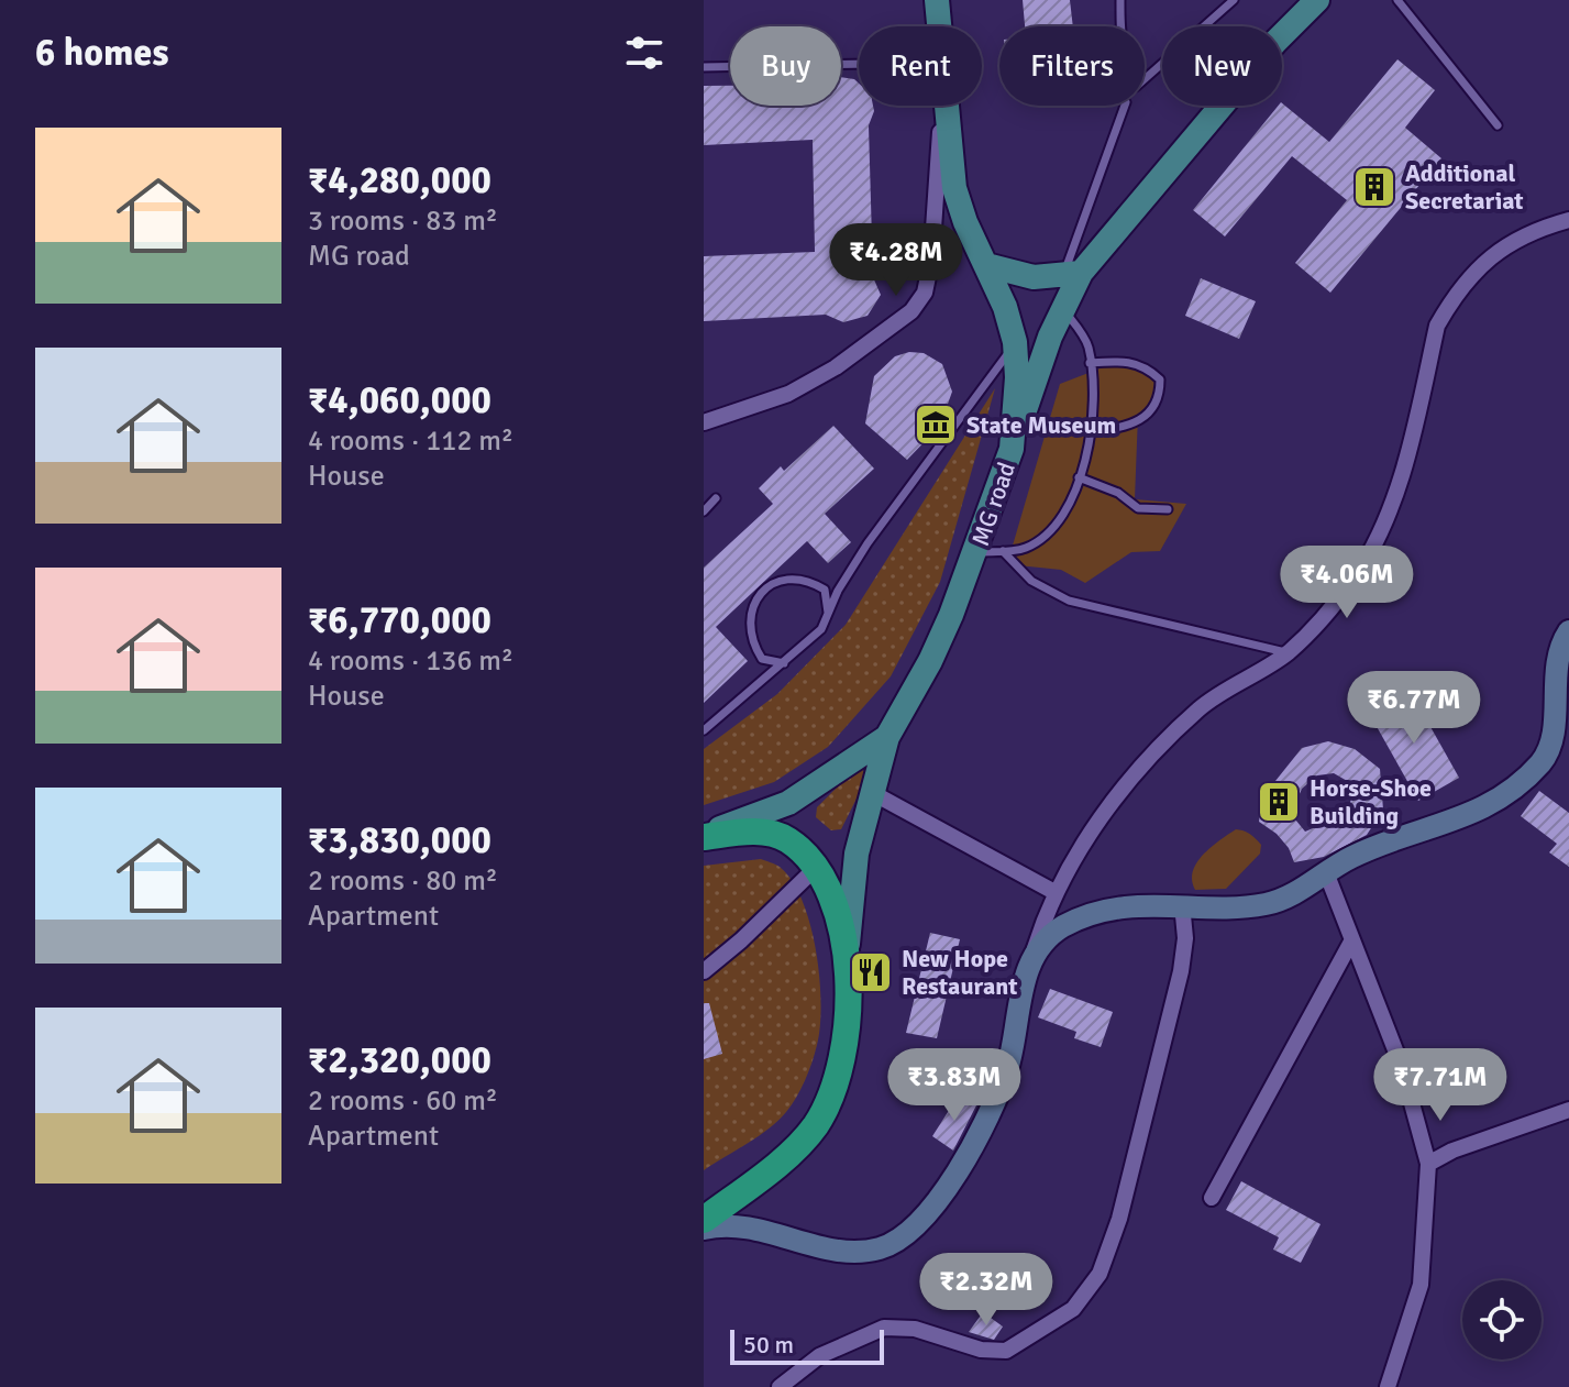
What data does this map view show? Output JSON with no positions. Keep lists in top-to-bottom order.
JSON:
{
  "streets": {
    "main road": ["MG road"]
  },
  "places": {
    "building": ["Additional Secretariat", "Horse-Shoe Building"],
    "museum": ["State Museum"],
    "restaurant": ["New Hope Restaurant"]
  },
  "scale_bar": "50 m",
  "page": {
    "heading": "6 homes",
    "chip": [
      "Buy",
      "Rent",
      "Filters",
      "New"
    ],
    "list": [
      {
        "name": "₹4,280,000",
        "note": "3 rooms · 83 m² · MG road"
      },
      {
        "name": "₹4,060,000",
        "note": "4 rooms · 112 m² · House"
      },
      {
        "name": "₹6,770,000",
        "note": "4 rooms · 136 m² · House"
      },
      {
        "name": "₹3,830,000",
        "note": "2 rooms · 80 m² · Apartment"
      },
      {
        "name": "₹2,320,000",
        "note": "2 rooms · 60 m² · Apartment"
      }
    ],
    "price": [
      "₹4.28M",
      "₹4.06M",
      "₹6.77M",
      "₹3.83M",
      "₹7.71M",
      "₹2.32M"
    ],
    "scale": "50 m"
  }
}
